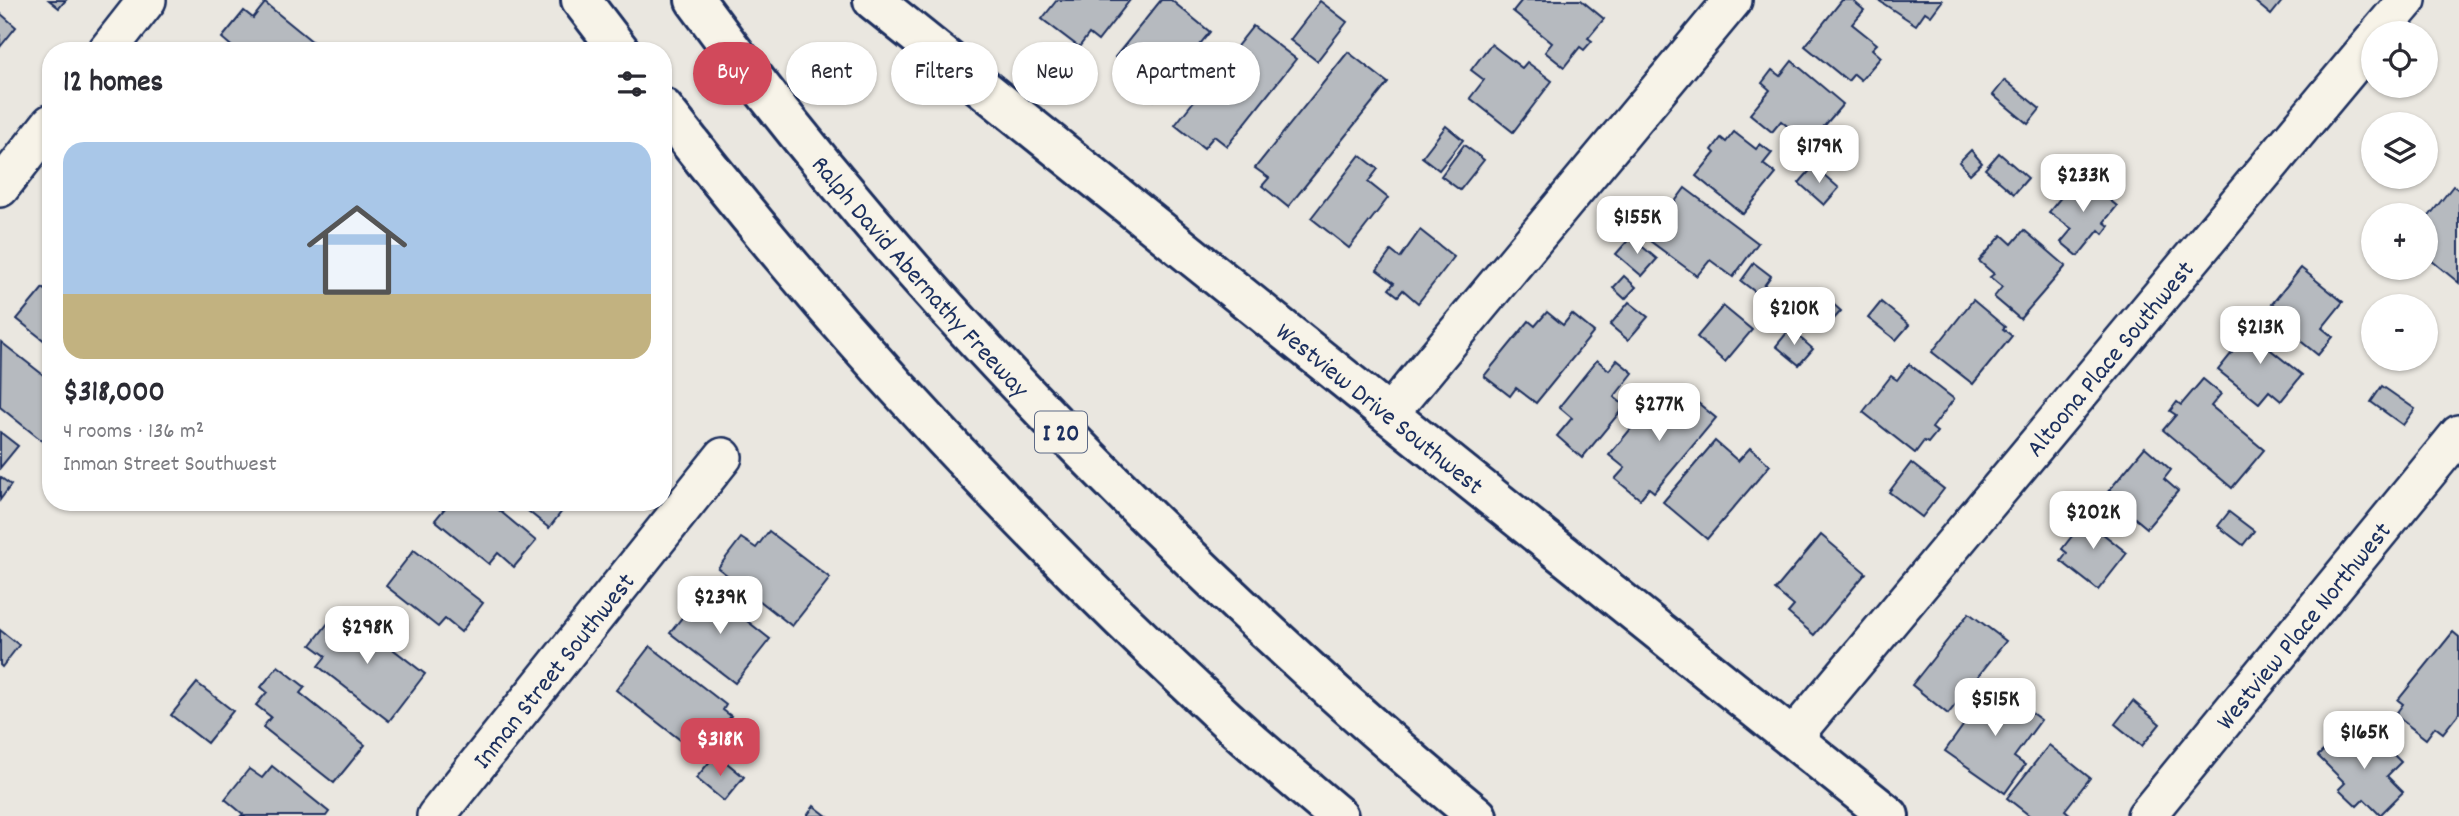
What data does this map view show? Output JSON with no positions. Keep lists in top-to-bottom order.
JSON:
{
  "streets": {
    "main road": ["Ralph David Abernathy Freeway", "Westview Drive Southwest", "I 20"],
    "street": ["Altoona Place Southwest", "Westview Place Northwest", "Inman Street Southwest"]
  },
  "crossings": [
    ["Altoona Place Southwest", "Westview Drive Southwest"]
  ],
  "page": {
    "map_buttons": ["+", "−"],
    "chip": [
      "Buy",
      "Rent",
      "Filters",
      "New",
      "Apartment"
    ],
    "heading": "12 homes",
    "price": [
      "$179K",
      "$233K",
      "$155K",
      "$210K",
      "$213K",
      "$277K",
      "$202K",
      "$239K",
      "$298K",
      "$515K",
      "$165K",
      "$318K"
    ],
    "list": [
      {
        "name": "$318,000",
        "note": "4 rooms · 136 m² · Inman Street Southwest"
      }
    ]
  }
}
